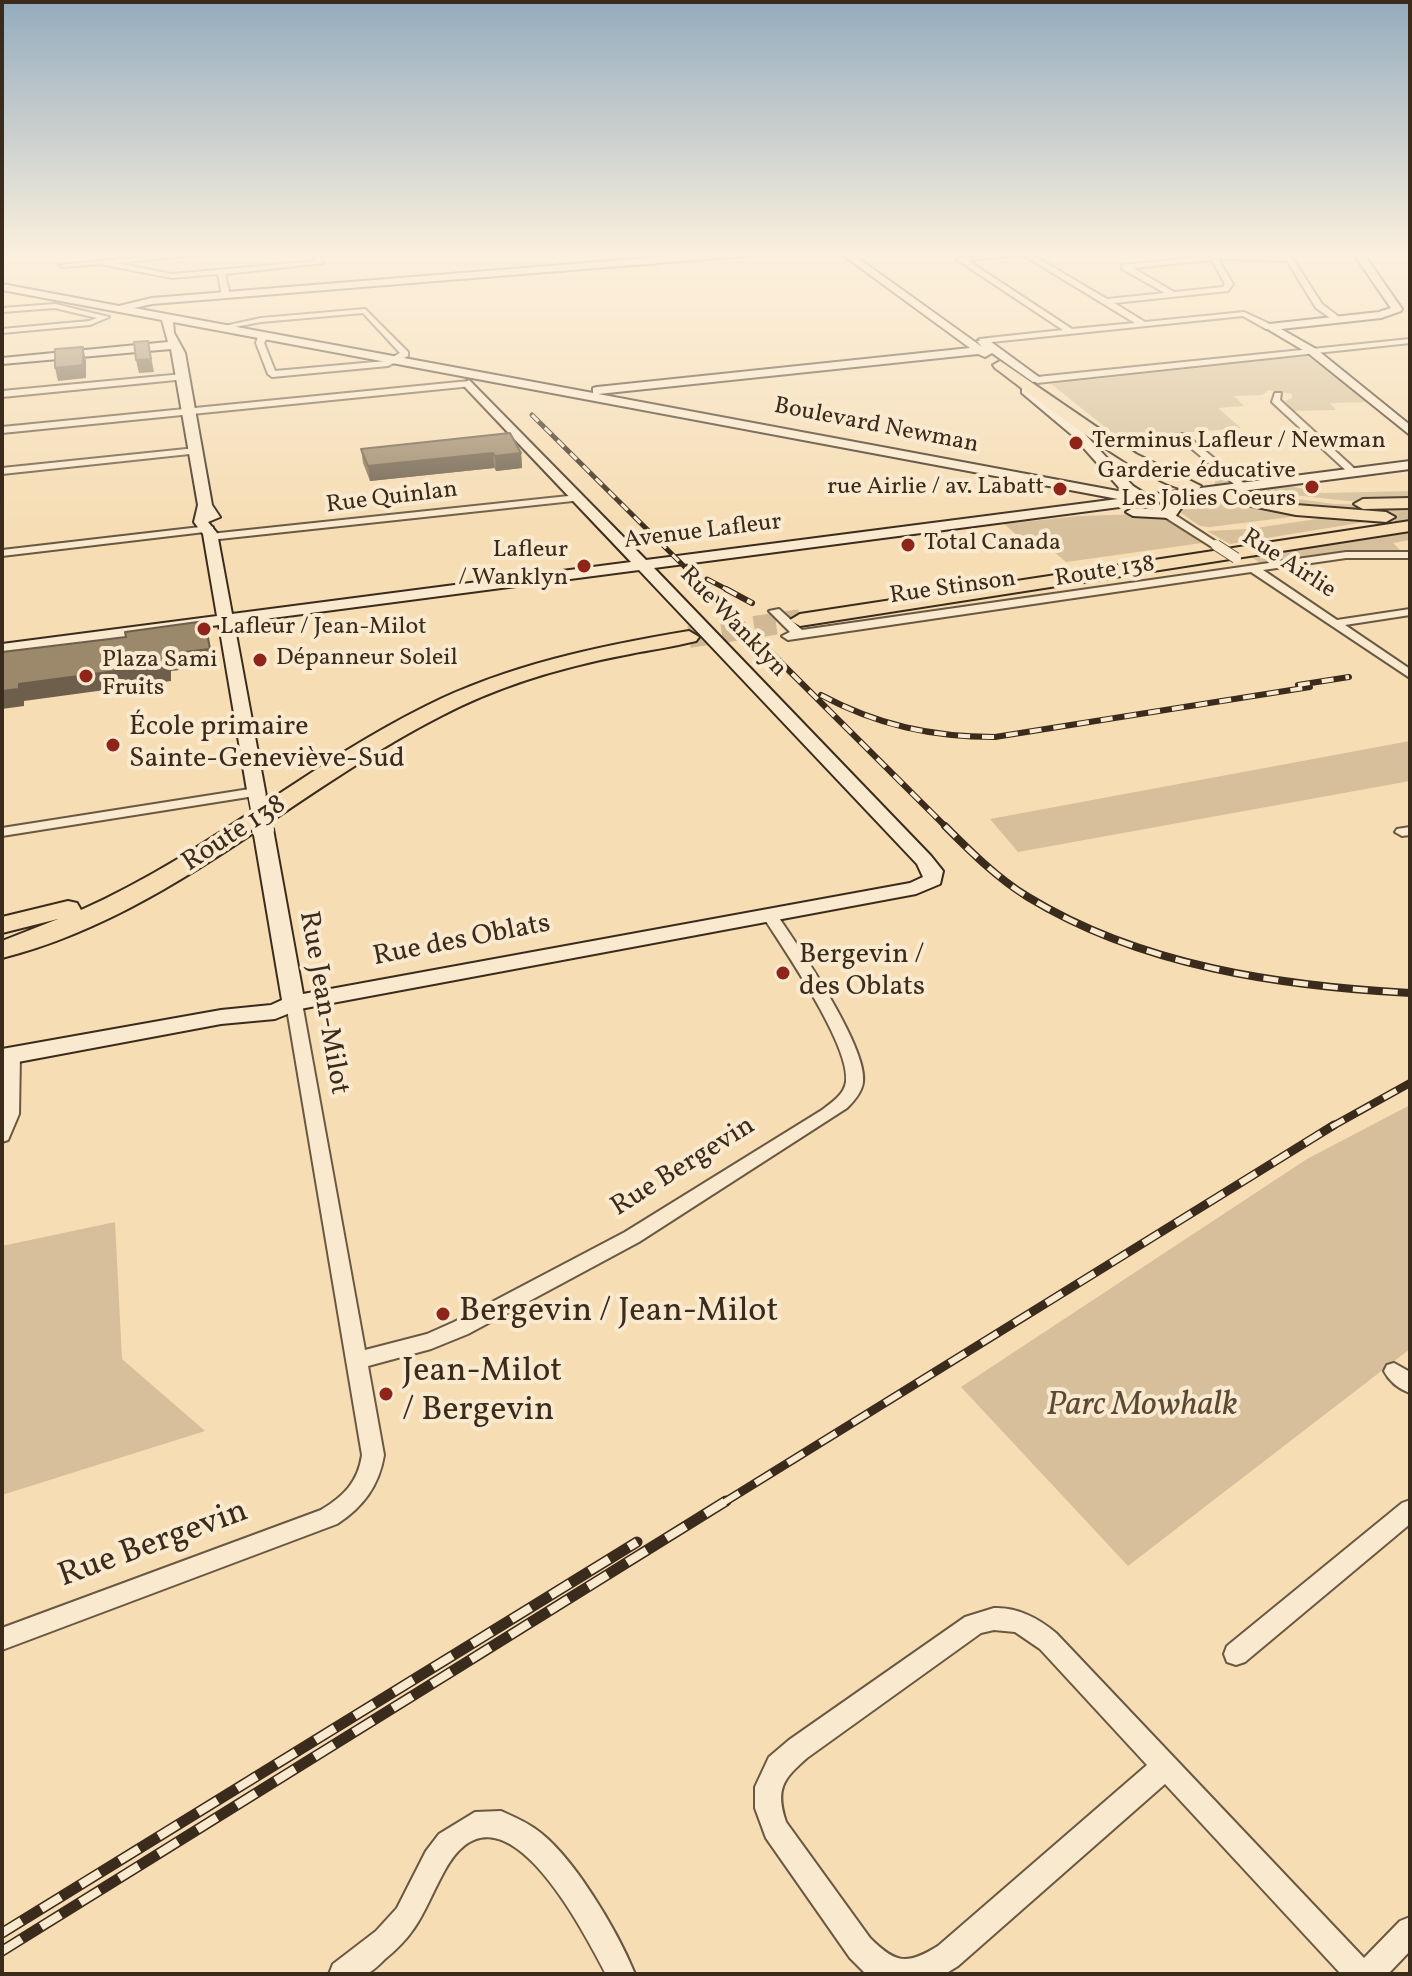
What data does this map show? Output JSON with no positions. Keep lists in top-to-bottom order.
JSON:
{
  "streets": {
    "highway": ["Route 138"],
    "main road": [
      "Boulevard Newman",
      "Avenue Lafleur",
      "Rue Airlie",
      "Rue Wanklyn",
      "Rue des Oblats",
      "Rue Jean-Milot"
    ],
    "street": ["Rue Quinlan", "Rue Stinson", "Rue Bergevin"]
  },
  "crossings": [
    ["Boulevard Newman", "Avenue Lafleur"],
    ["Boulevard Newman", "Rue Airlie"],
    ["Boulevard Newman", "Rue Wanklyn"],
    ["Rue Quinlan", "Rue Wanklyn"],
    ["Rue Quinlan", "Rue Jean-Milot"],
    ["Avenue Lafleur", "Rue Airlie"],
    ["Avenue Lafleur", "Rue Wanklyn"],
    ["Avenue Lafleur", "Rue Jean-Milot"],
    ["Rue Airlie", "Rue Stinson"],
    ["Route 138", "Rue Stinson"],
    ["Rue Wanklyn", "Rue des Oblats"],
    ["Rue des Oblats", "Rue Jean-Milot"],
    ["Rue des Oblats", "Rue Bergevin"],
    ["Rue Jean-Milot", "Rue Bergevin"]
  ],
  "parks": ["Parc Mowhalk"],
  "places": [
    "Terminus Lafleur / Newman",
    "Garderie éducative Les Jolies Coeurs",
    "rue Airlie / av. Labatt",
    "Total Canada",
    "Lafleur / Wanklyn",
    "Lafleur / Jean-Milot",
    "Dépanneur Soleil",
    "Plaza Sami Fruits",
    "École primaire Sainte-Geneviève-Sud",
    "Bergevin / des Oblats",
    "Bergevin / Jean-Milot",
    "Jean-Milot / Bergevin"
  ]
}
